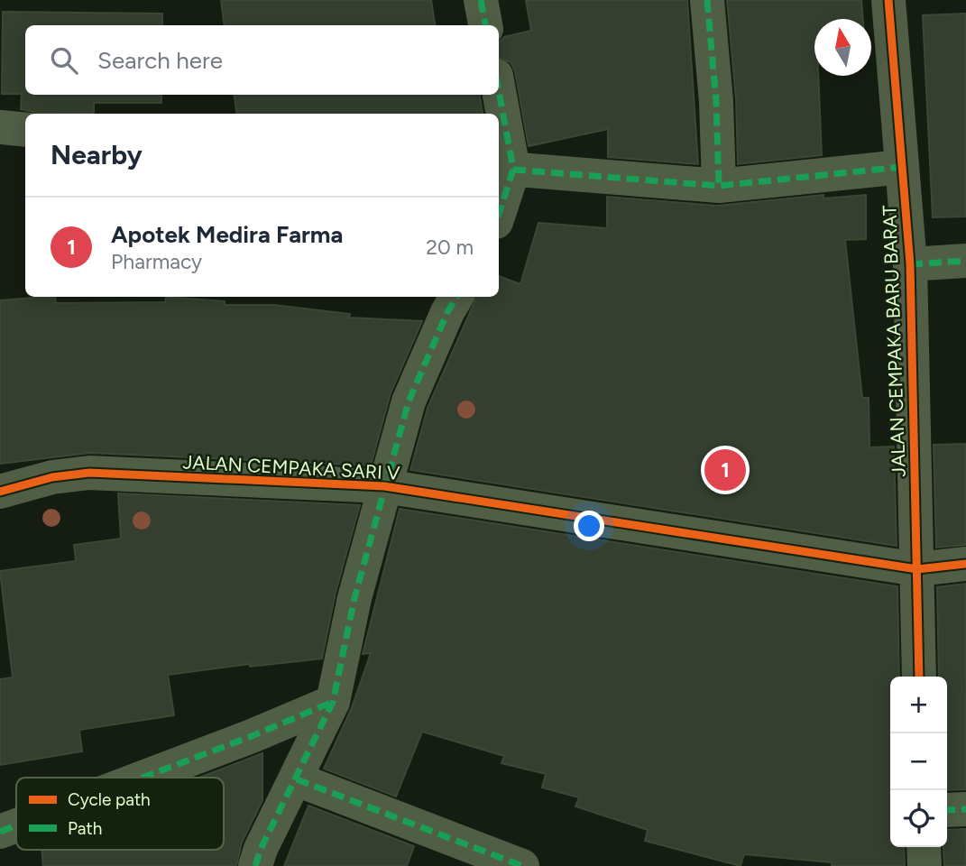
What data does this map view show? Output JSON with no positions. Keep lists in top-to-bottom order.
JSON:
{
  "streets": {
    "street": ["JALAN CEMPAKA BARU BARAT", "JALAN CEMPAKA SARI V"]
  },
  "crossings": [
    ["JALAN CEMPAKA BARU BARAT", "JALAN CEMPAKA SARI V"]
  ],
  "legend": ["Cycle path", "Path"],
  "north": "top",
  "page": {
    "search": "Search here",
    "heading": "Nearby",
    "list": [
      {
        "mark": "1",
        "name": "Apotek Medira Farma",
        "note": "Pharmacy",
        "value": "20 m"
      }
    ],
    "pins": "1",
    "map_buttons": ["+", "−"]
  }
}
